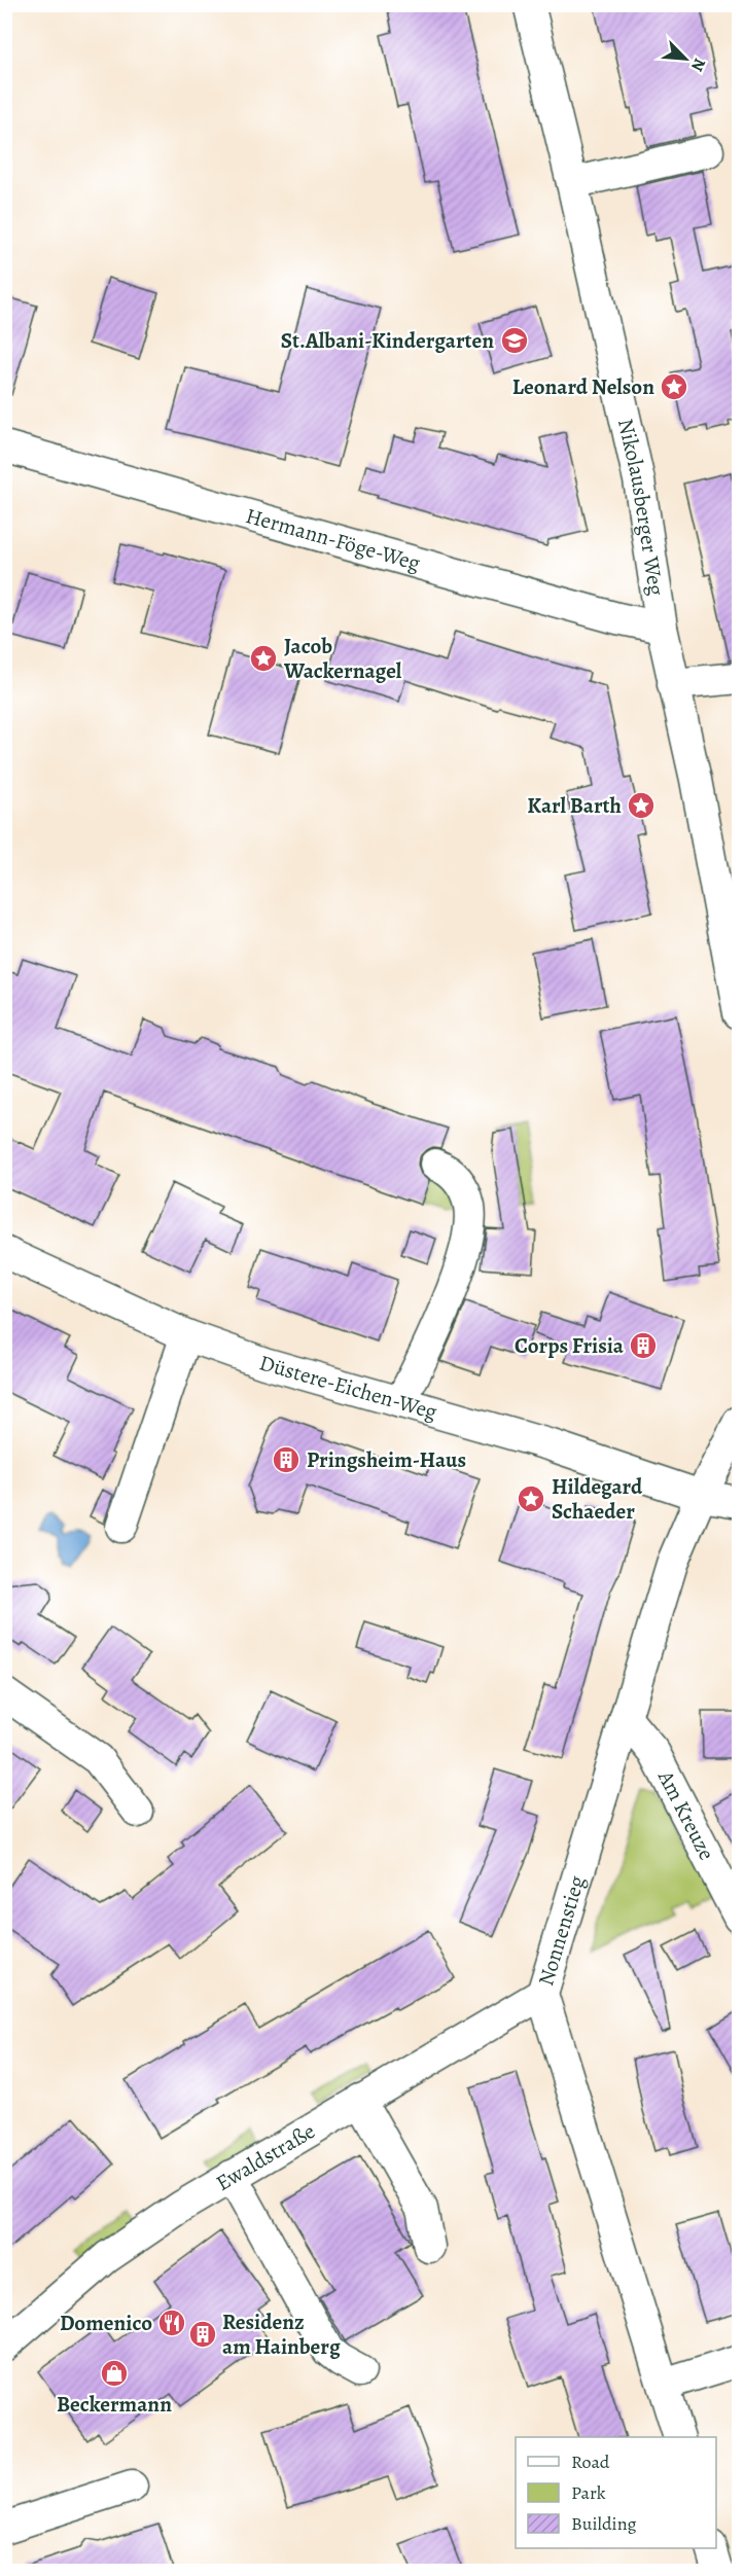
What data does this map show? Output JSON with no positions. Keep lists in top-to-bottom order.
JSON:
{
  "streets": {
    "street": [
      "Nikolausberger Weg",
      "Hermann-Föge-Weg",
      "Düstere-Eichen-Weg",
      "Am Kreuze",
      "Nonnenstieg",
      "Ewaldstraße"
    ]
  },
  "crossings": [
    ["Nikolausberger Weg", "Hermann-Föge-Weg"],
    ["Düstere-Eichen-Weg", "Nonnenstieg"],
    ["Am Kreuze", "Nonnenstieg"],
    ["Nonnenstieg", "Ewaldstraße"]
  ],
  "places": {
    "school or university": ["St.Albani-Kindergarten"],
    "place": [
      "Leonard Nelson",
      "Jacob Wackernagel",
      "Karl Barth",
      "Hildegard Schaeder"
    ],
    "building": ["Corps Frisia", "Pringsheim-Haus", "Residenz am Hainberg"],
    "restaurant": ["Domenico"],
    "shop": ["Beckermann"]
  },
  "legend": ["Road", "Park", "Building"],
  "north": "bottom right"
}
